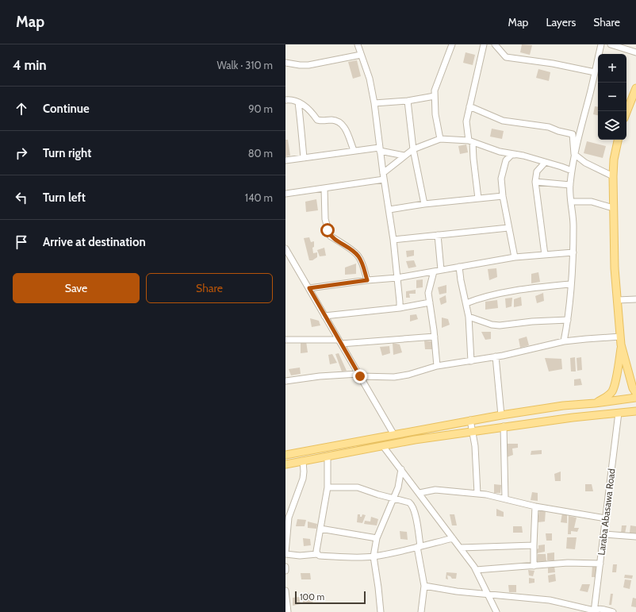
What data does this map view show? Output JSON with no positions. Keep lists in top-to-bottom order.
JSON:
{
  "streets": {
    "street": ["Laraba Abasawa Road"]
  },
  "scale_bar": "100 m",
  "page": {
    "header": "Map",
    "nav": ["Map", "Layers", "Share"],
    "heading": ["4 min", "Walk · 310 m"],
    "map_buttons": ["+", "−"],
    "list": [
      ["Continue", "90 m"],
      ["Turn right", "80 m"],
      ["Turn left", "140 m"],
      "Arrive at destination"
    ],
    "buttons": ["Save", "Share"],
    "scale": "100 m"
  }
}
